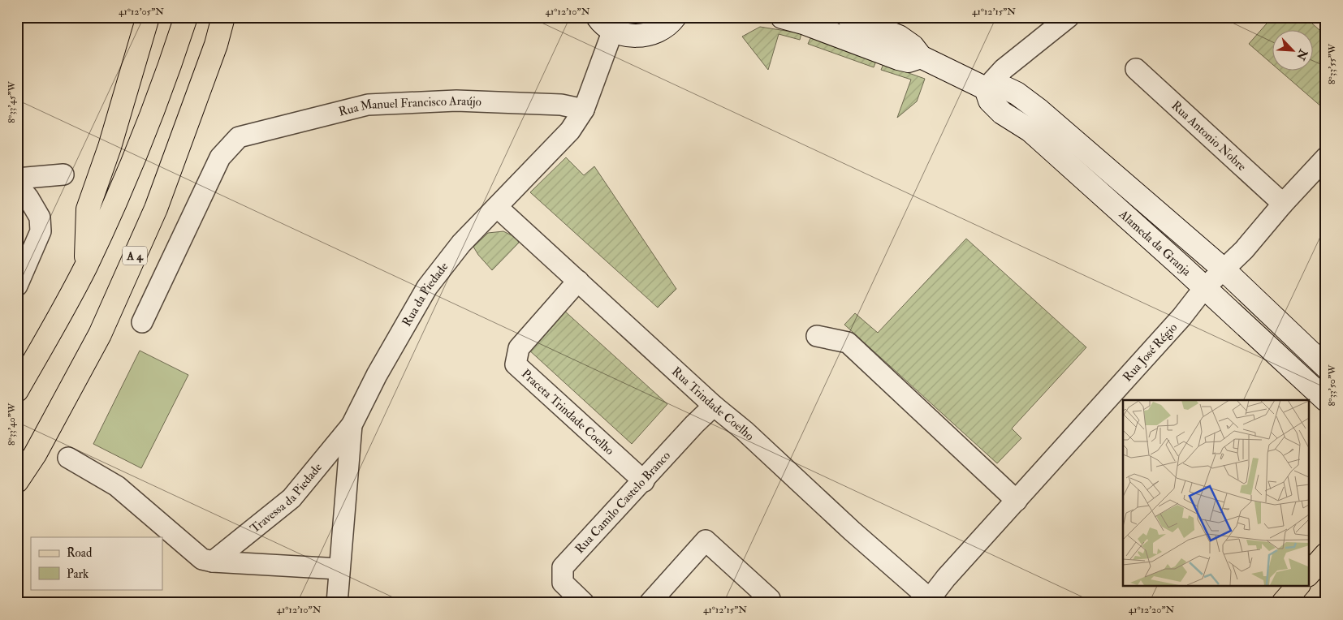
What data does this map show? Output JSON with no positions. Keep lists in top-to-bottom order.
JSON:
{
  "streets": {
    "main road": ["A 4"],
    "street": [
      "Rua Manuel Francisco Araújo",
      "Rua Antonio Nobre",
      "Alameda da Granja",
      "Rua da Piedade",
      "Rua José Régio",
      "Rua Trindade Coelho",
      "Praceta Trindade Coelho",
      "Travessa da Piedade",
      "Rua Camilo Castelo Branco"
    ]
  },
  "crossings": [
    ["Rua Manuel Francisco Araújo", "Rua da Piedade"],
    ["Rua Antonio Nobre", "Rua José Régio"],
    ["Alameda da Granja", "Rua José Régio"],
    ["Rua da Piedade", "Rua Trindade Coelho"],
    ["Rua da Piedade", "Travessa da Piedade"],
    ["Rua José Régio", "Rua Trindade Coelho"],
    ["Rua Trindade Coelho", "Praceta Trindade Coelho"],
    ["Rua Trindade Coelho", "Rua Camilo Castelo Branco"],
    ["Praceta Trindade Coelho", "Rua Camilo Castelo Branco"]
  ],
  "legend": ["Road", "Park"],
  "north": "bottom right",
  "coordinates": [
    "41°12'05\"N",
    "41°12'10\"N",
    "41°12'15\"N",
    "8°33'55\"W",
    "8°33'45\"W",
    "8°33'50\"W",
    "8°33'40\"W",
    "41°12'20\"N"
  ]
}
